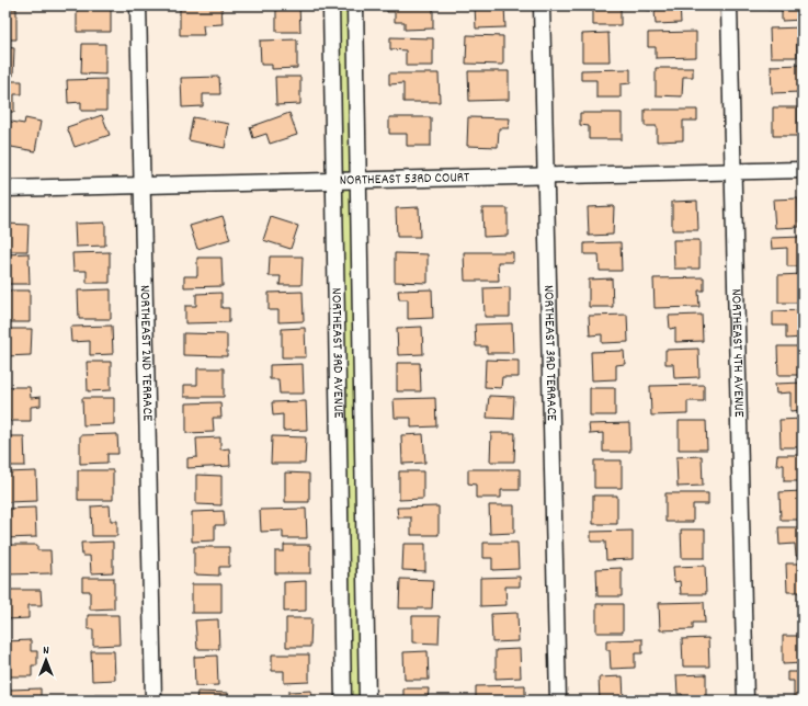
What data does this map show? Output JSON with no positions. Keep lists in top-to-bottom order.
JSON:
{
  "streets": {
    "street": [
      "NORTHEAST 53RD COURT",
      "NORTHEAST 2ND TERRACE",
      "NORTHEAST 3RD AVENUE",
      "NORTHEAST 3RD TERRACE",
      "NORTHEAST 4TH AVENUE"
    ]
  },
  "crossings": [
    ["NORTHEAST 53RD COURT", "NORTHEAST 2ND TERRACE"],
    ["NORTHEAST 53RD COURT", "NORTHEAST 3RD AVENUE"],
    ["NORTHEAST 53RD COURT", "NORTHEAST 3RD TERRACE"],
    ["NORTHEAST 53RD COURT", "NORTHEAST 4TH AVENUE"]
  ],
  "north": "top"
}
